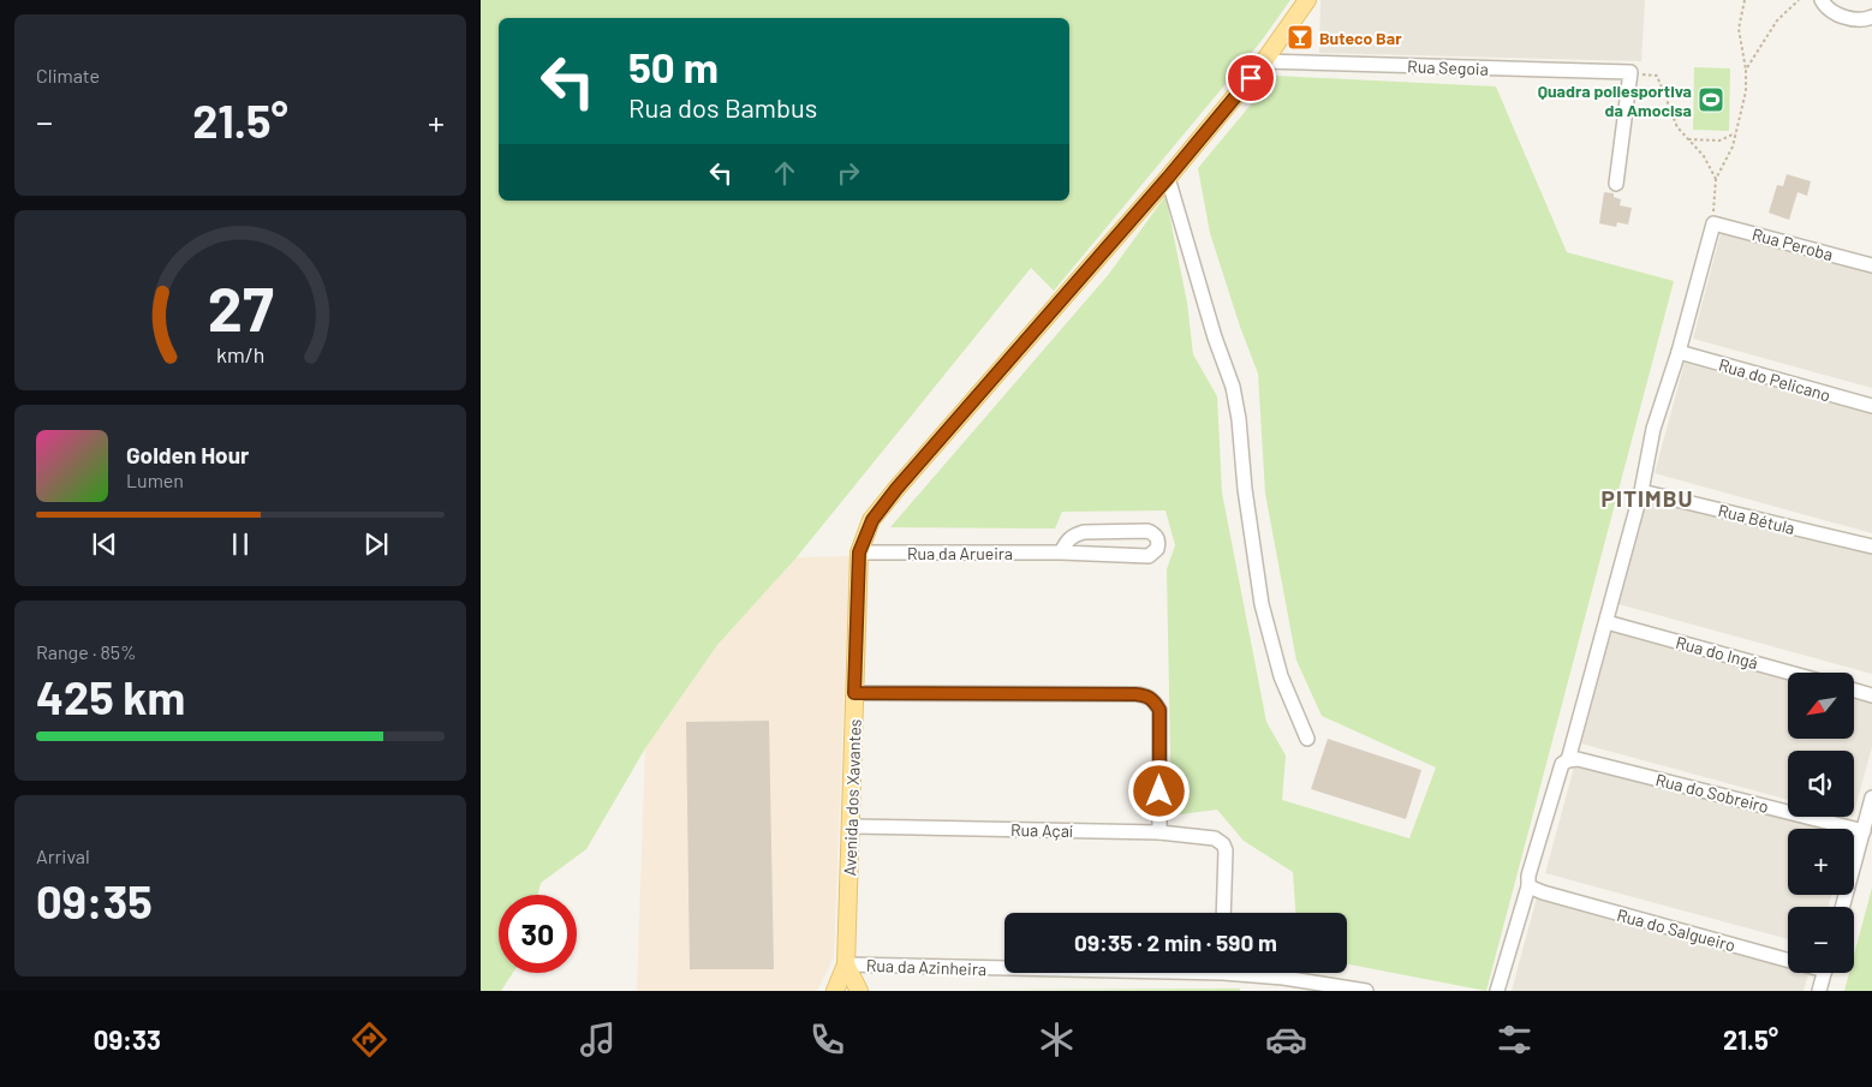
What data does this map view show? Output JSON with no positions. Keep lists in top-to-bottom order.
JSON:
{
  "streets": {
    "main road": ["Avenida dos Xavantes"],
    "street": [
      "Rua Segoia",
      "Rua Peroba",
      "Rua do Pelicano",
      "Rua Bétula",
      "Rua da Arueira",
      "Rua do Ingá",
      "Rua do Sobreiro",
      "Rua Açaí",
      "Rua do Salgueiro",
      "Rua da Azinheira"
    ]
  },
  "crossings": [
    ["Rua Segoia", "Avenida dos Xavantes"],
    ["Rua da Arueira", "Avenida dos Xavantes"],
    ["Avenida dos Xavantes", "Rua Açaí"],
    ["Avenida dos Xavantes", "Rua da Azinheira"]
  ],
  "districts": ["PITIMBU"],
  "places": {
    "bar": ["Buteco Bar"],
    "sports": ["Quadra poliesportiva da Amocisa"]
  },
  "north": "bottom left",
  "page": {
    "tile": [
      "Climate",
      ["Range · 85%", "425 km"],
      ["Arrival", "09:35"]
    ],
    "turn": ["50 m", "Rua dos Bambus"],
    "heat": ["−", "21.5°", "+"],
    "song": ["Golden Hour", "Lumen"],
    "map_buttons": ["+", "−"],
    "limit": "30",
    "trip": "09:35 · 2 min · 590 m",
    "tabs": ["09:33", "21.5°"],
    "gauge": ["27", "km/h"]
  }
}
